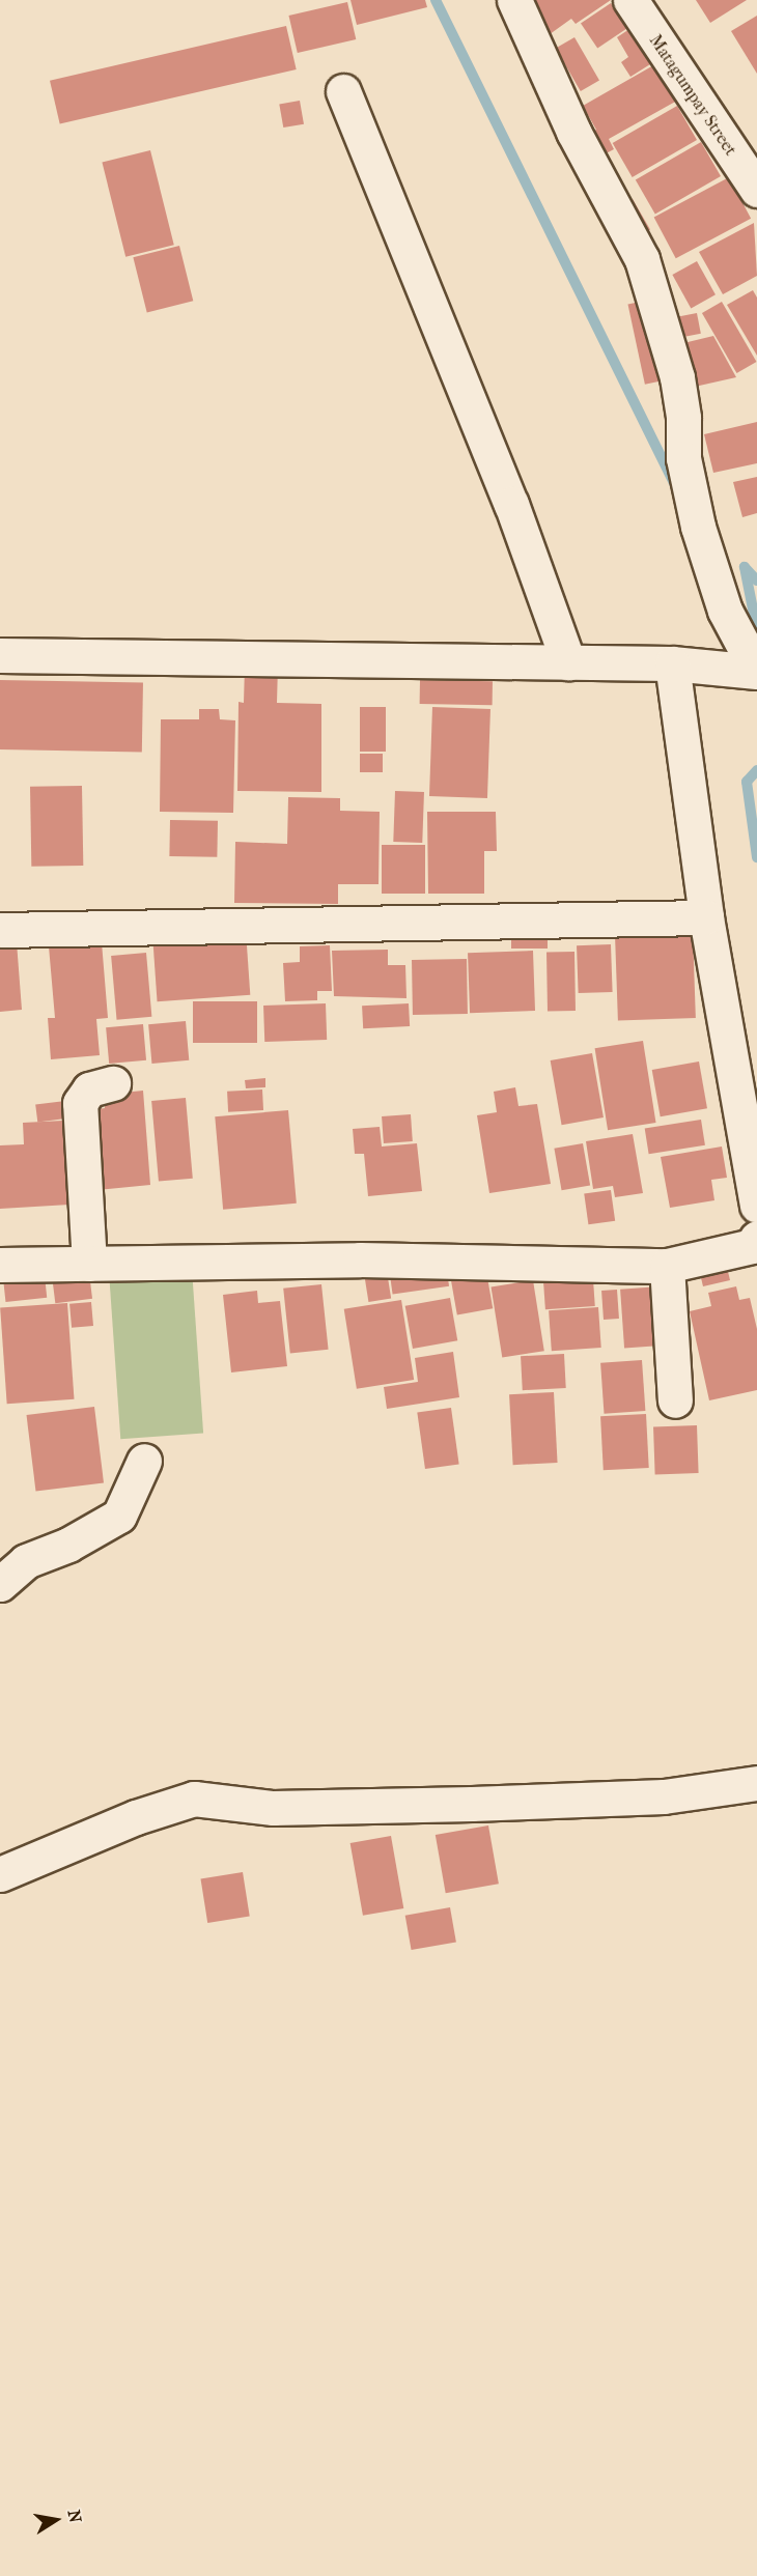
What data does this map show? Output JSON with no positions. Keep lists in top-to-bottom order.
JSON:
{
  "streets": {
    "street": ["Matagumpay Street"]
  },
  "north": "right"
}
